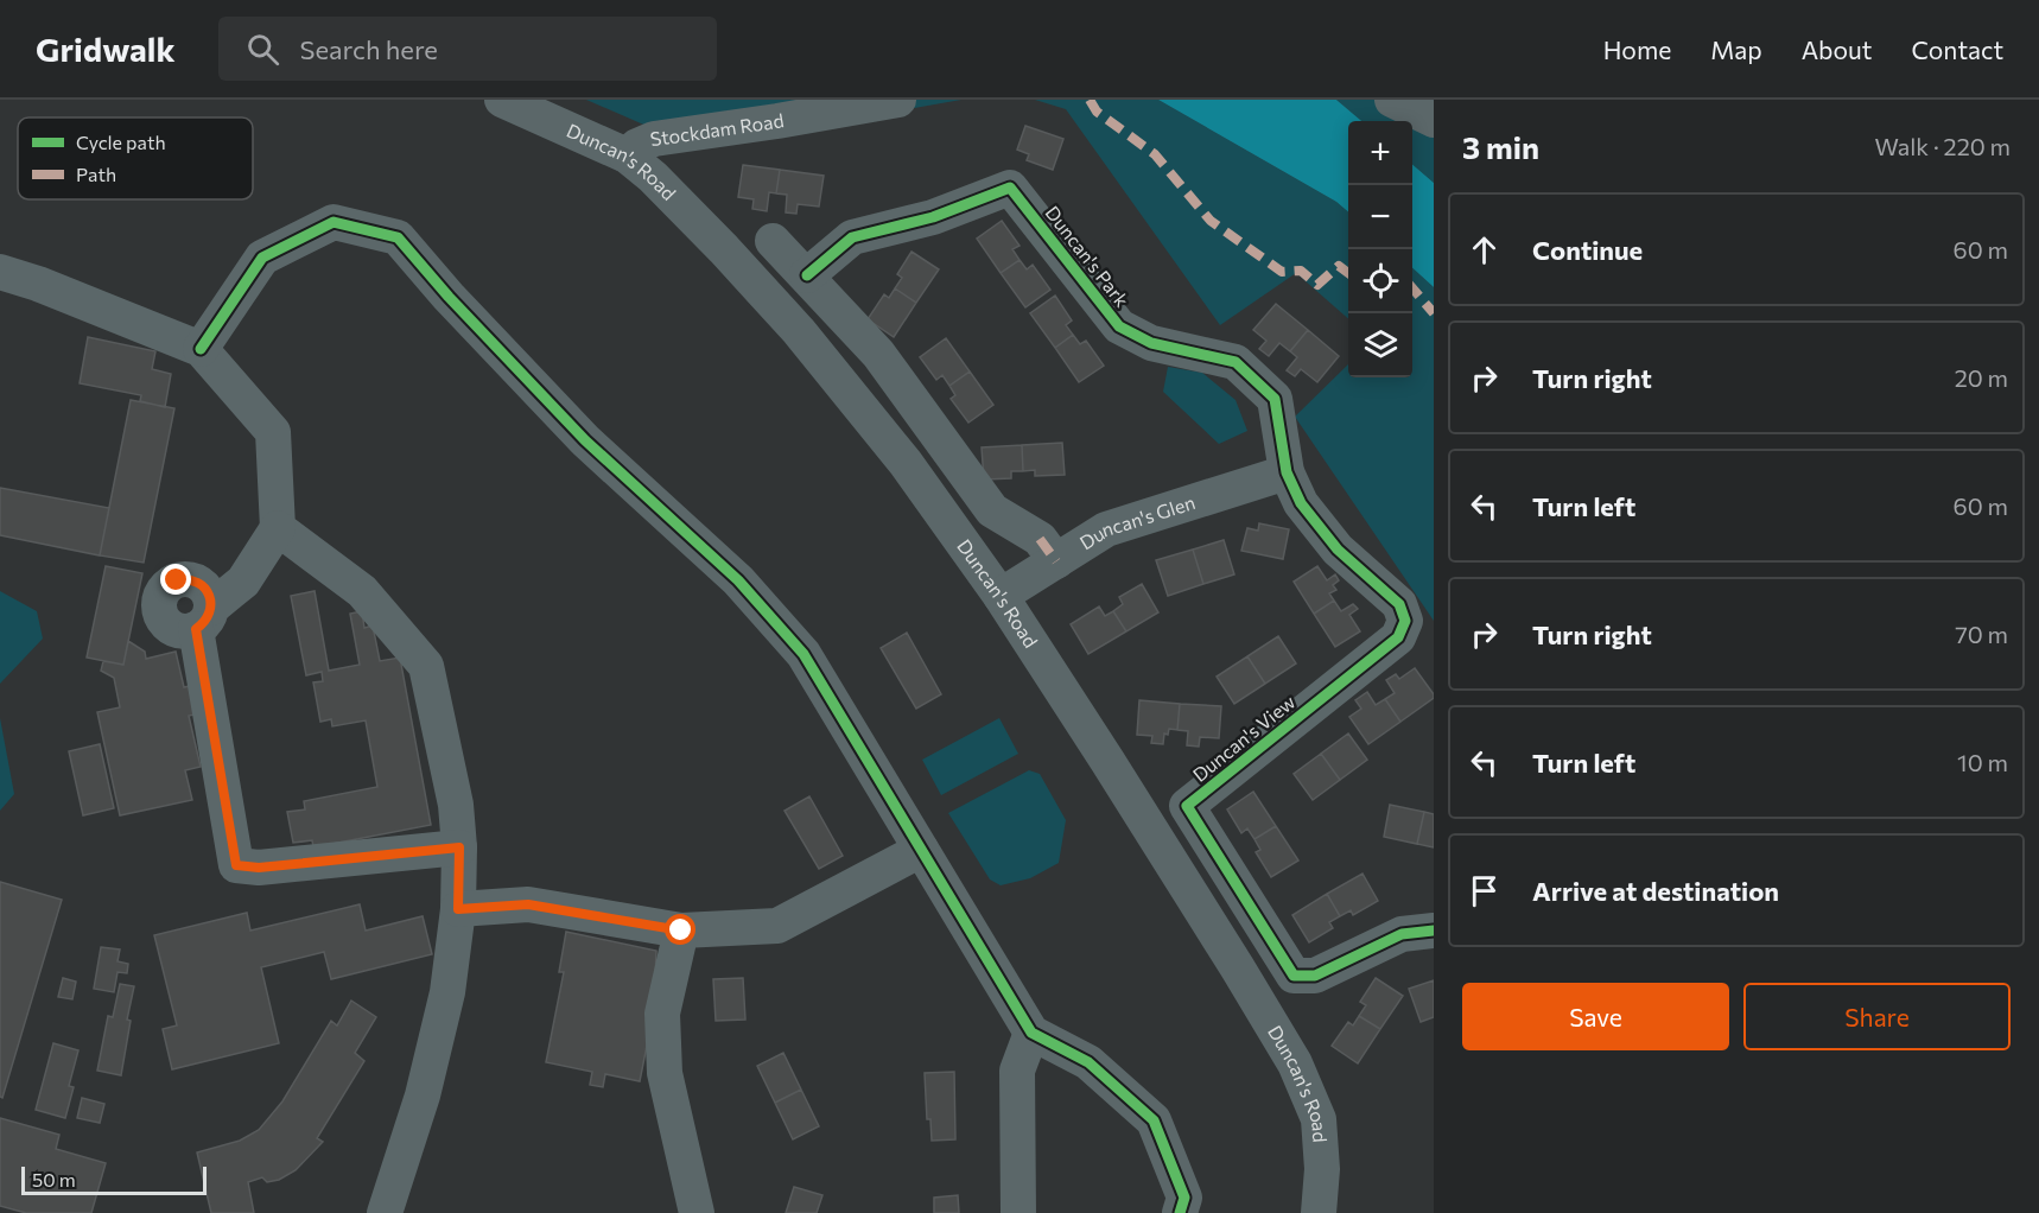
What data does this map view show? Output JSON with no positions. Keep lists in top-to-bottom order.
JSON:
{
  "streets": {
    "street": [
      "Stockdam Road",
      "Duncan's Road",
      "Duncan's Park",
      "Duncan's Glen",
      "Duncan's View"
    ]
  },
  "crossings": [
    ["Stockdam Road", "Duncan's Road"],
    ["Duncan's Road", "Duncan's Glen"],
    ["Duncan's Park", "Duncan's Glen"],
    ["Duncan's Park", "Duncan's View"],
    ["Duncan's Glen", "Duncan's View"]
  ],
  "legend": ["Cycle path", "Path"],
  "scale_bar": "50 m",
  "page": {
    "header": "Gridwalk",
    "search": "Search here",
    "nav": [
      "Home",
      "Map",
      "About",
      "Contact"
    ],
    "heading": ["3 min", "Walk · 220 m"],
    "map_buttons": ["+", "−"],
    "list": [
      ["Continue", "60 m"],
      ["Turn right", "20 m"],
      ["Turn left", "60 m"],
      ["Turn right", "70 m"],
      ["Turn left", "10 m"],
      "Arrive at destination"
    ],
    "buttons": ["Save", "Share"],
    "scale": "50 m"
  }
}
